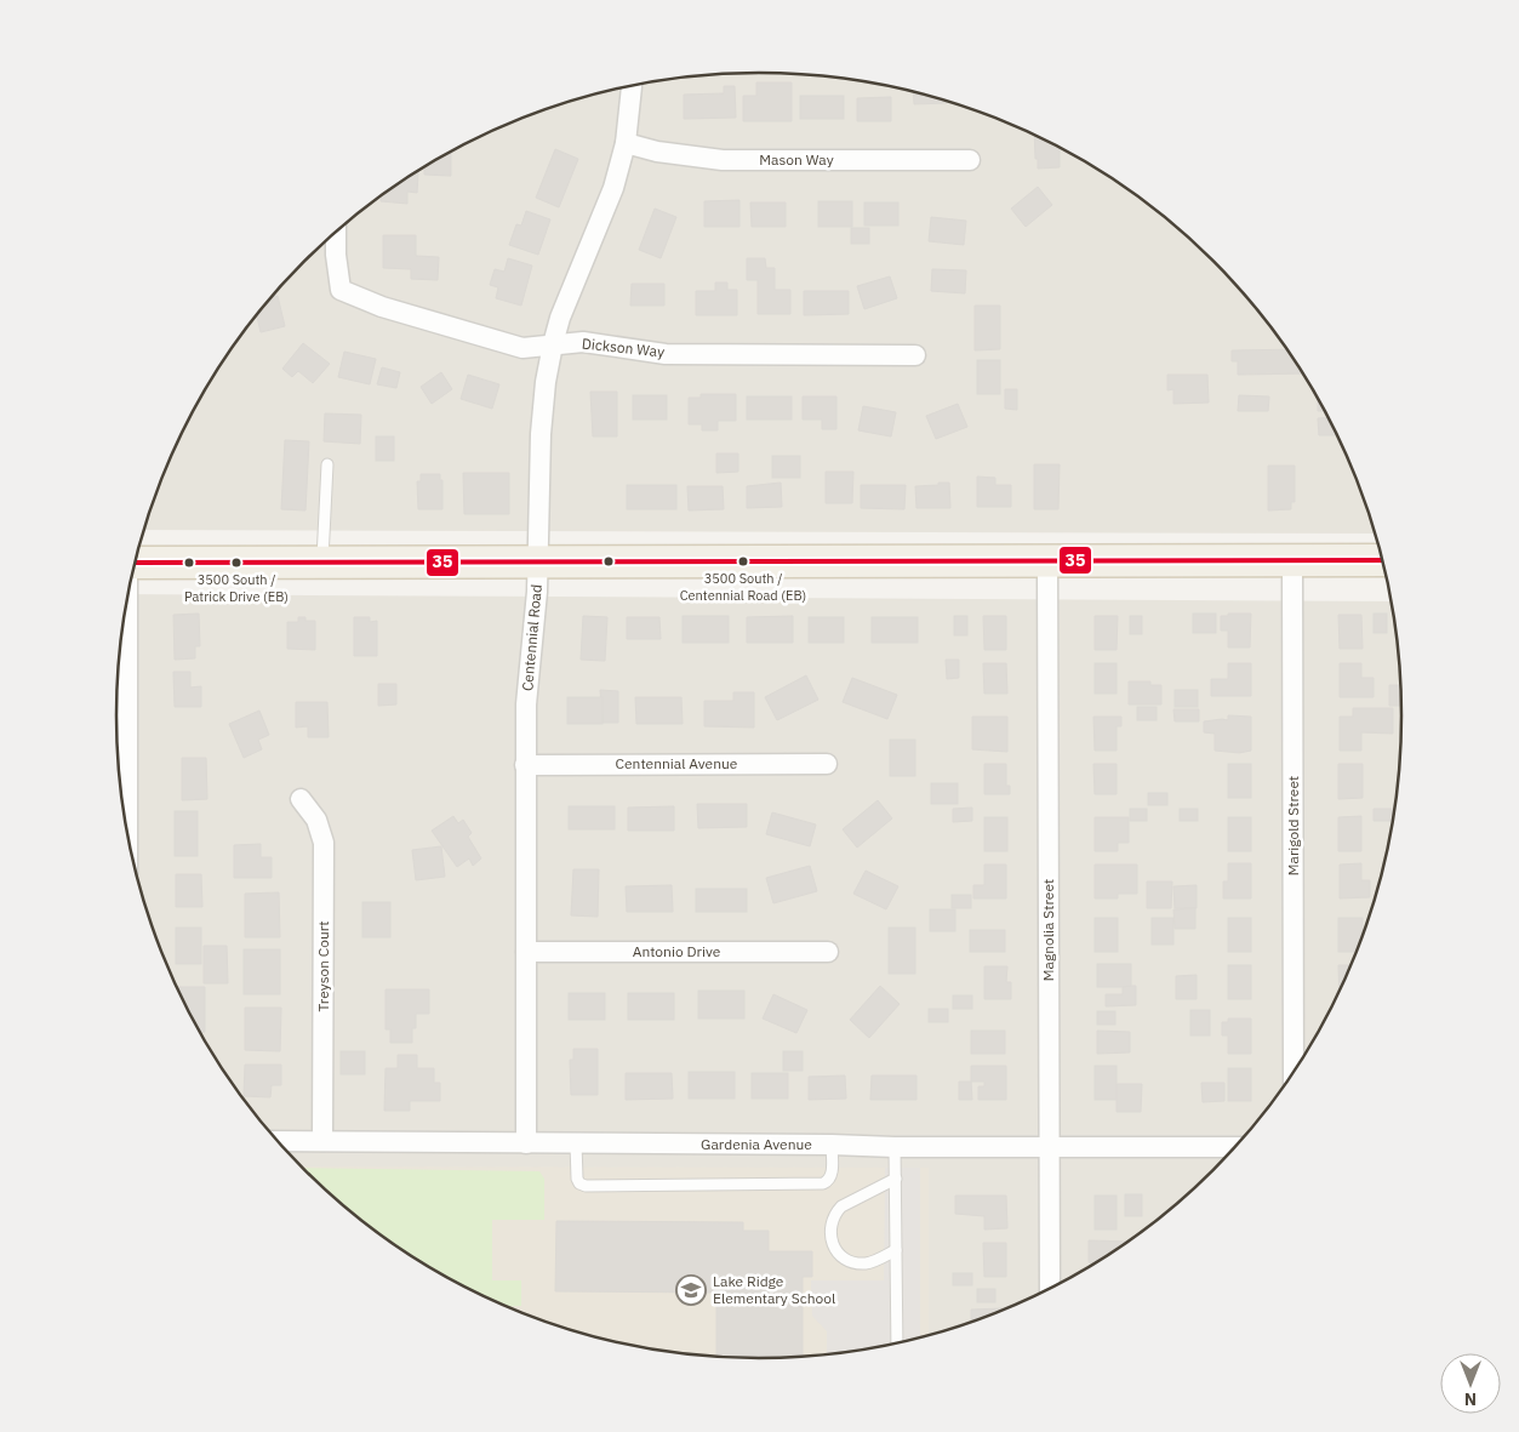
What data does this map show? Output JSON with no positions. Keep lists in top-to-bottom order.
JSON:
{
  "streets": {
    "street": [
      "Mason Way",
      "Dickson Way",
      "Centennial Road",
      "Centennial Avenue",
      "Marigold Street",
      "Magnolia Street",
      "Antonio Drive",
      "Treyson Court",
      "Gardenia Avenue"
    ]
  },
  "crossings": [
    ["Mason Way", "Centennial Road"],
    ["Dickson Way", "Centennial Road"],
    ["Centennial Road", "Centennial Avenue"],
    ["Centennial Road", "Antonio Drive"],
    ["Centennial Road", "Gardenia Avenue"],
    ["Magnolia Street", "Gardenia Avenue"],
    ["Treyson Court", "Gardenia Avenue"]
  ],
  "places": {
    "other": ["3500 South / Centennial Road (EB)", "3500 South / Patrick Drive (EB)"],
    "school or university": ["Lake Ridge Elementary School"]
  },
  "lines": ["transit line 35"],
  "north": "bottom"
}
